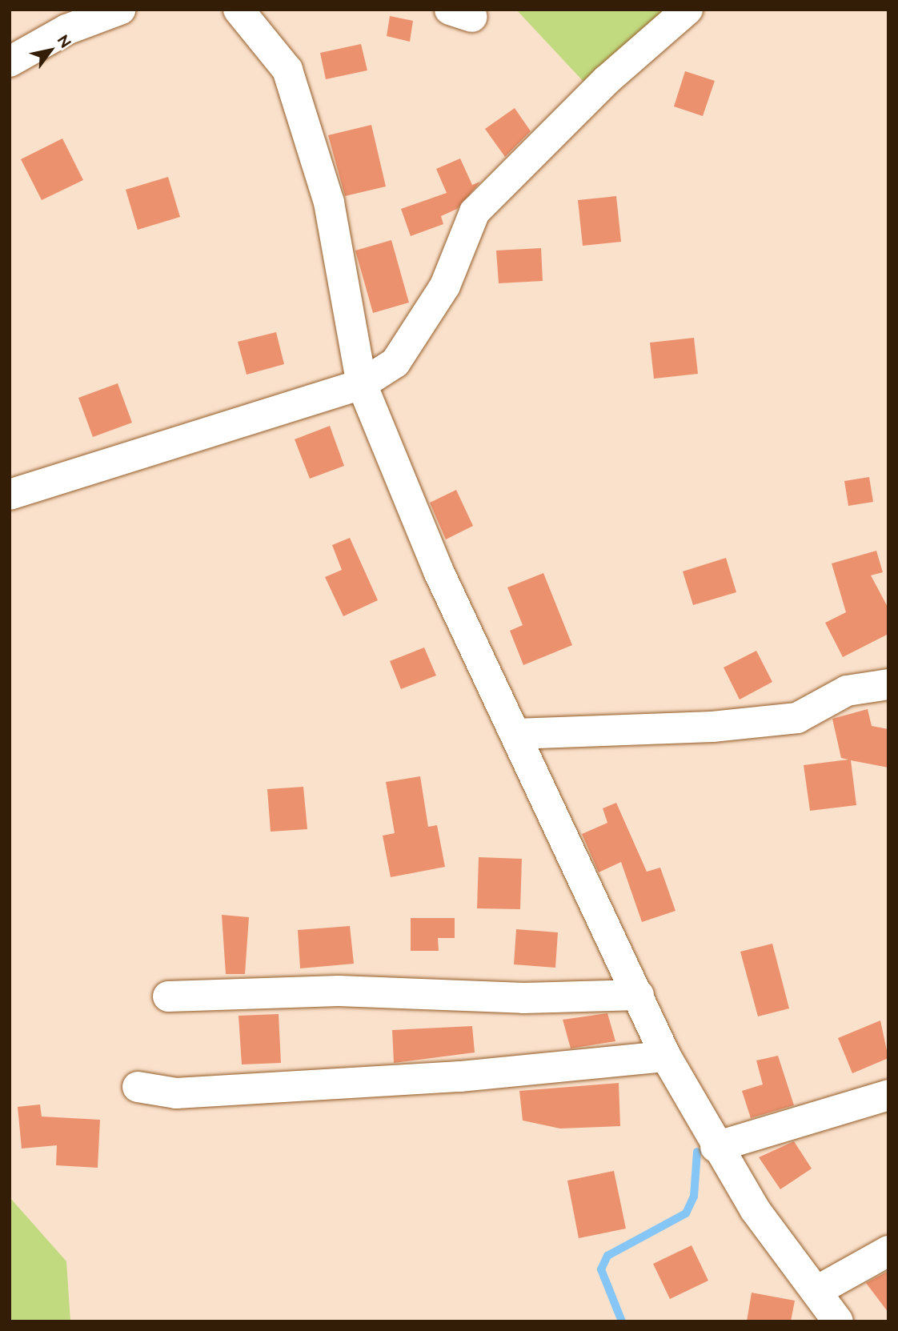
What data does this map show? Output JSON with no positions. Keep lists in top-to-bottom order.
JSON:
{
  "north": "top right"
}
